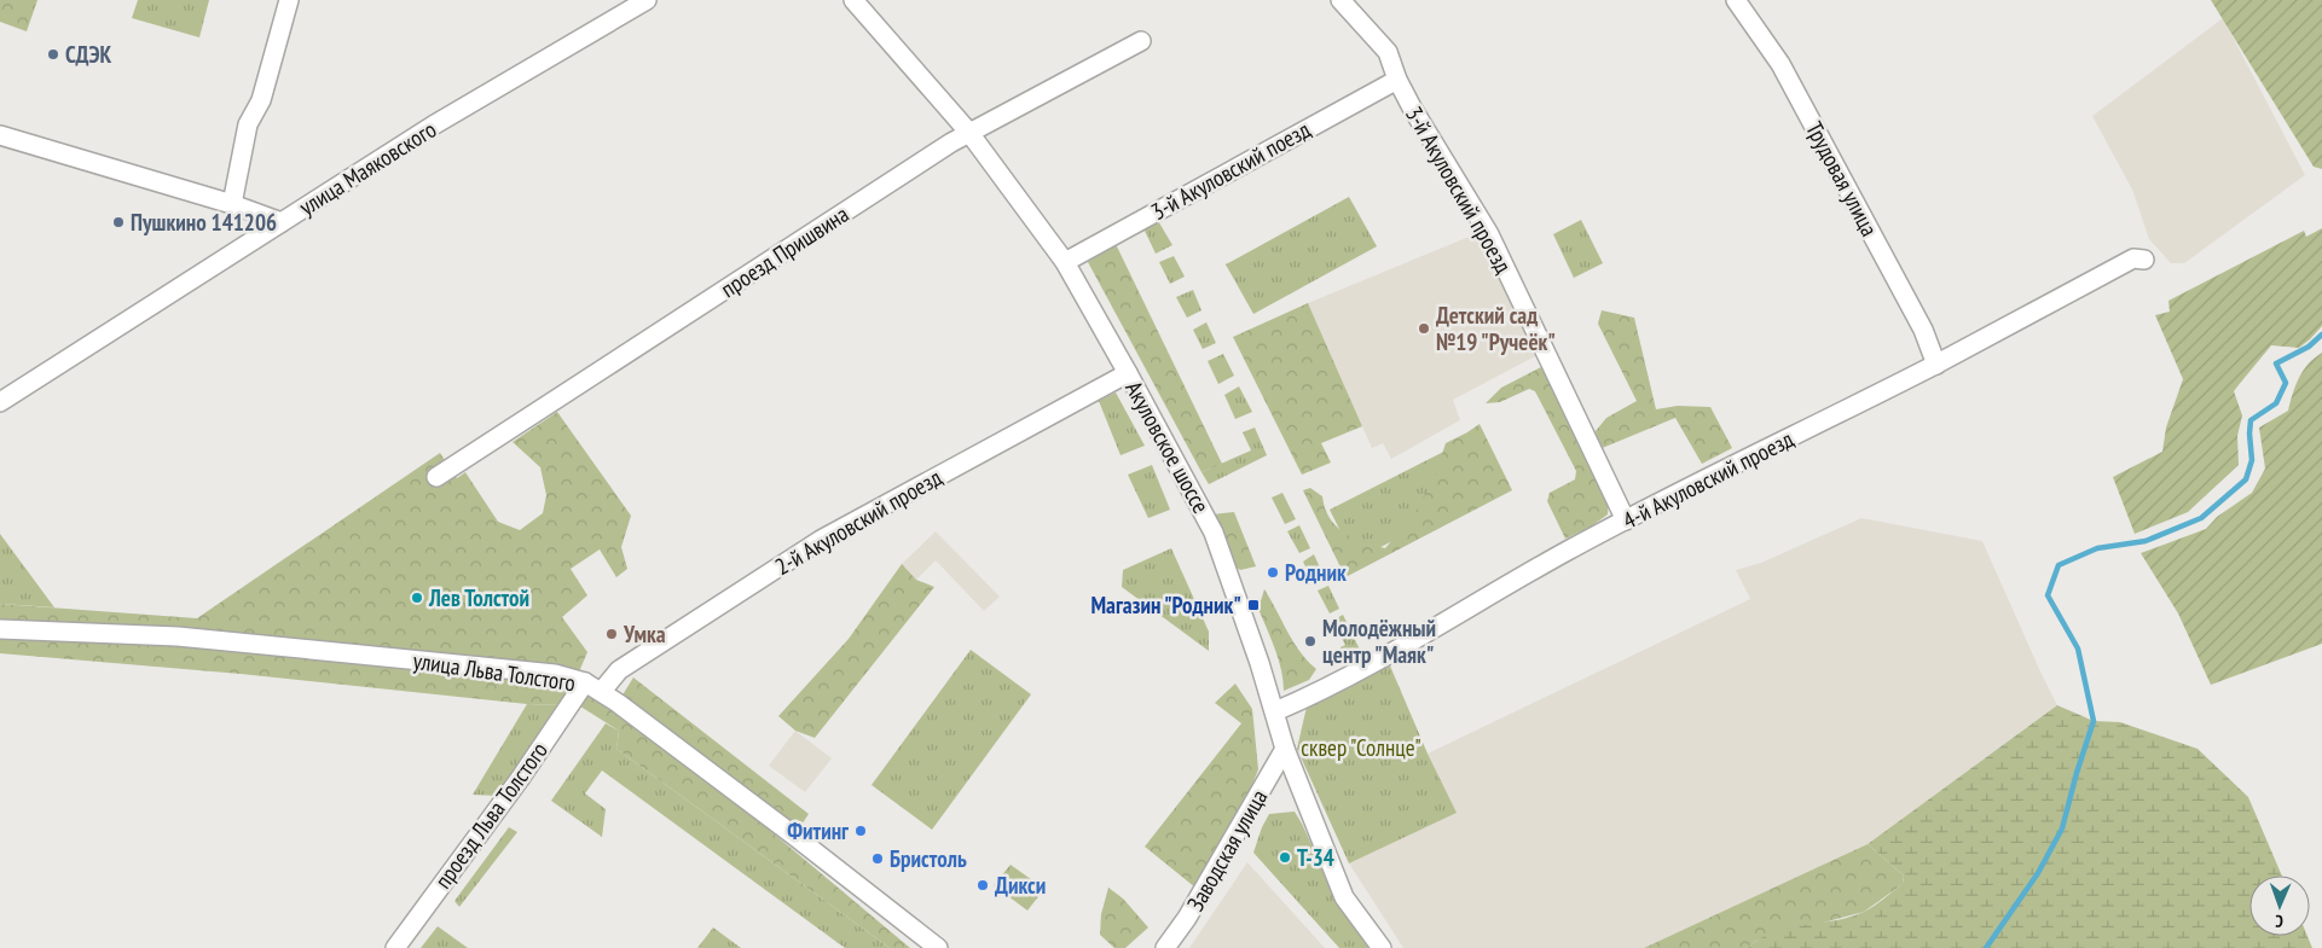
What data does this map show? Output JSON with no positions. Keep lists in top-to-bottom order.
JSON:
{
  "streets": {
    "street": [
      "улица Маяковского",
      "3-й Акуловский поезд",
      "Трудовая улица",
      "3-й Акуловский проезд",
      "проезд Пришвина",
      "Акуловское шоссе",
      "4-й Акуловский проезд",
      "2-й Акуловский проезд",
      "улица Льва Толстого",
      "проезд Льва Толстого",
      "Заводская улица"
    ]
  },
  "crossings": [
    ["3-й Акуловский поезд", "3-й Акуловский проезд"],
    ["3-й Акуловский поезд", "Акуловское шоссе"],
    ["Трудовая улица", "4-й Акуловский проезд"],
    ["3-й Акуловский проезд", "4-й Акуловский проезд"],
    ["проезд Пришвина", "Акуловское шоссе"],
    ["Акуловское шоссе", "4-й Акуловский проезд"],
    ["Акуловское шоссе", "2-й Акуловский проезд"],
    ["Акуловское шоссе", "Заводская улица"],
    ["2-й Акуловский проезд", "улица Льва Толстого"],
    ["улица Льва Толстого", "проезд Льва Толстого"]
  ],
  "parks": ["сквер \"Солнце\""],
  "places": {
    "other": [
      "СДЭК",
      "Пушкино 141206",
      "Детский сад №19 \"Ручеёк\"",
      "Родник",
      "Лев Толстой",
      "Умка",
      "Молодёжный центр \"Маяк\"",
      "Фитинг",
      "Т-34",
      "Бристоль",
      "Дикси"
    ],
    "transit": ["Магазин \"Родник\""]
  },
  "north": "bottom"
}
